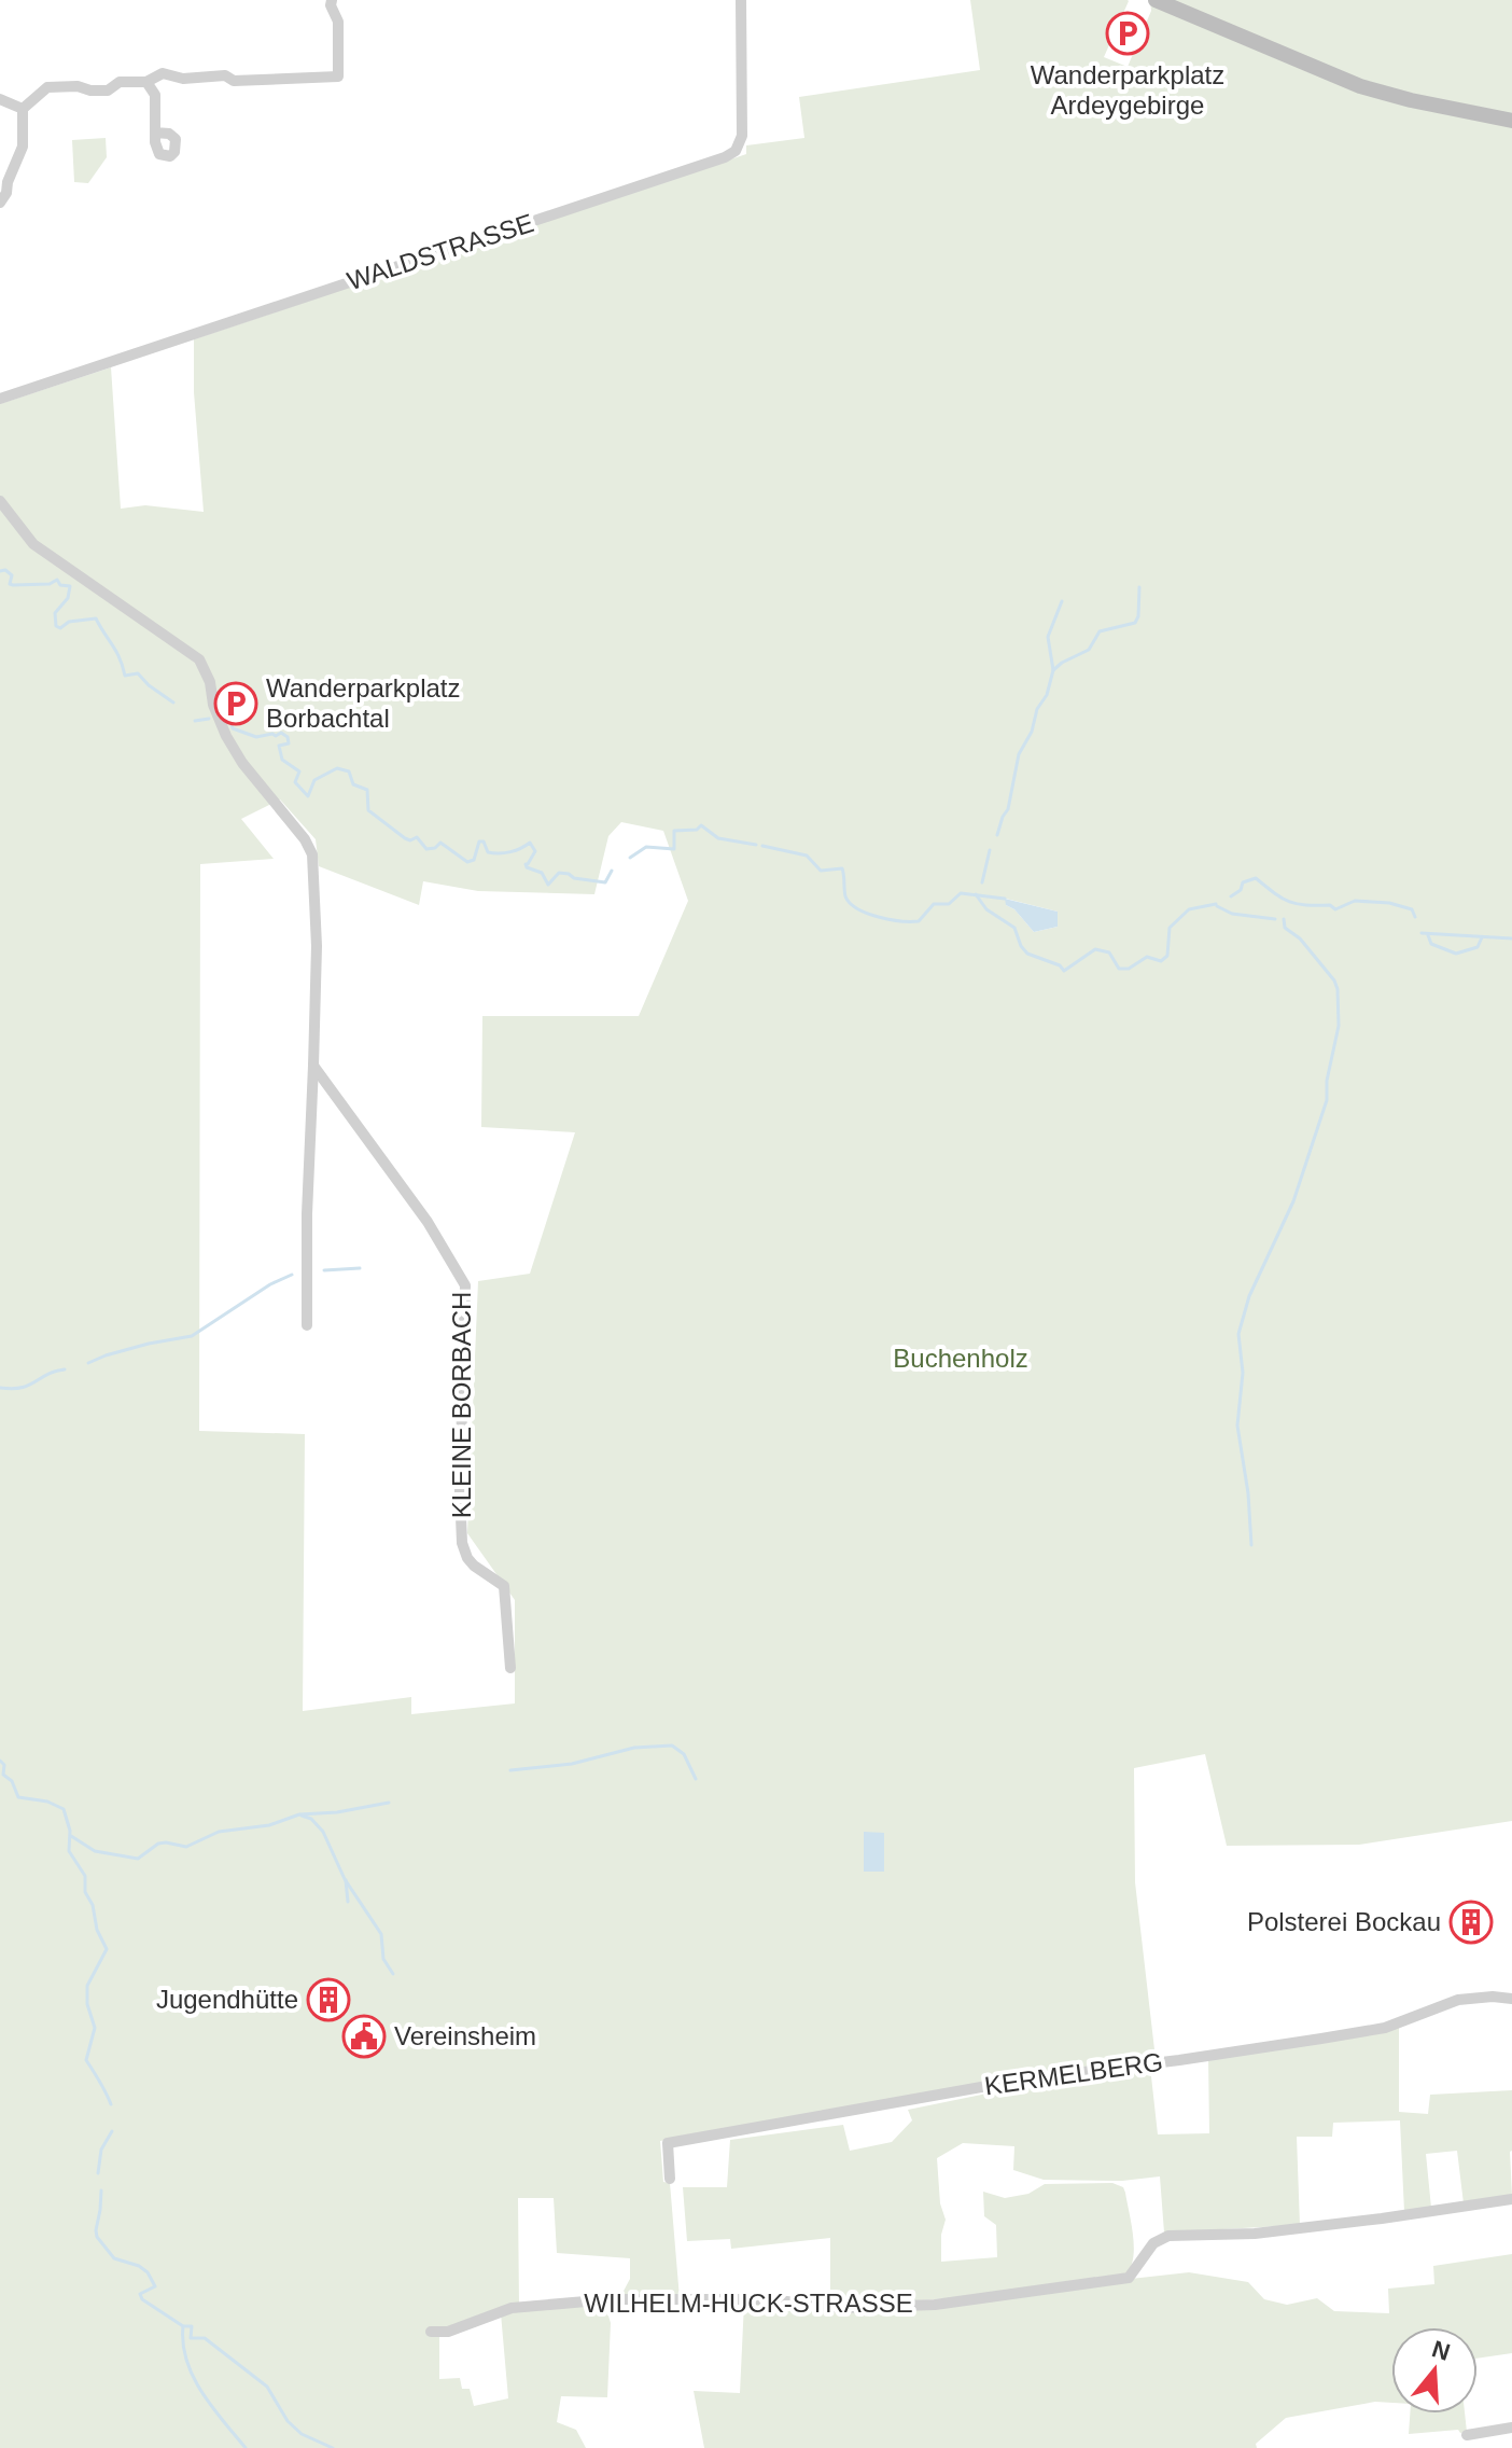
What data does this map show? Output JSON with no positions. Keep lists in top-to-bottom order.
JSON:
{
  "streets": {
    "street": [
      "WALDSTRASSE",
      "KLEINE BORBACH",
      "KERMELBERG",
      "WILHELM-HUCK-STRASSE"
    ]
  },
  "parks": ["Buchenholz"],
  "places": {
    "parking": ["Wanderparkplatz Ardeygebirge", "Wanderparkplatz Borbachtal"],
    "building": ["Polsterei Bockau", "Jugendhütte"],
    "public building": ["Vereinsheim"]
  },
  "north": "top"
}
